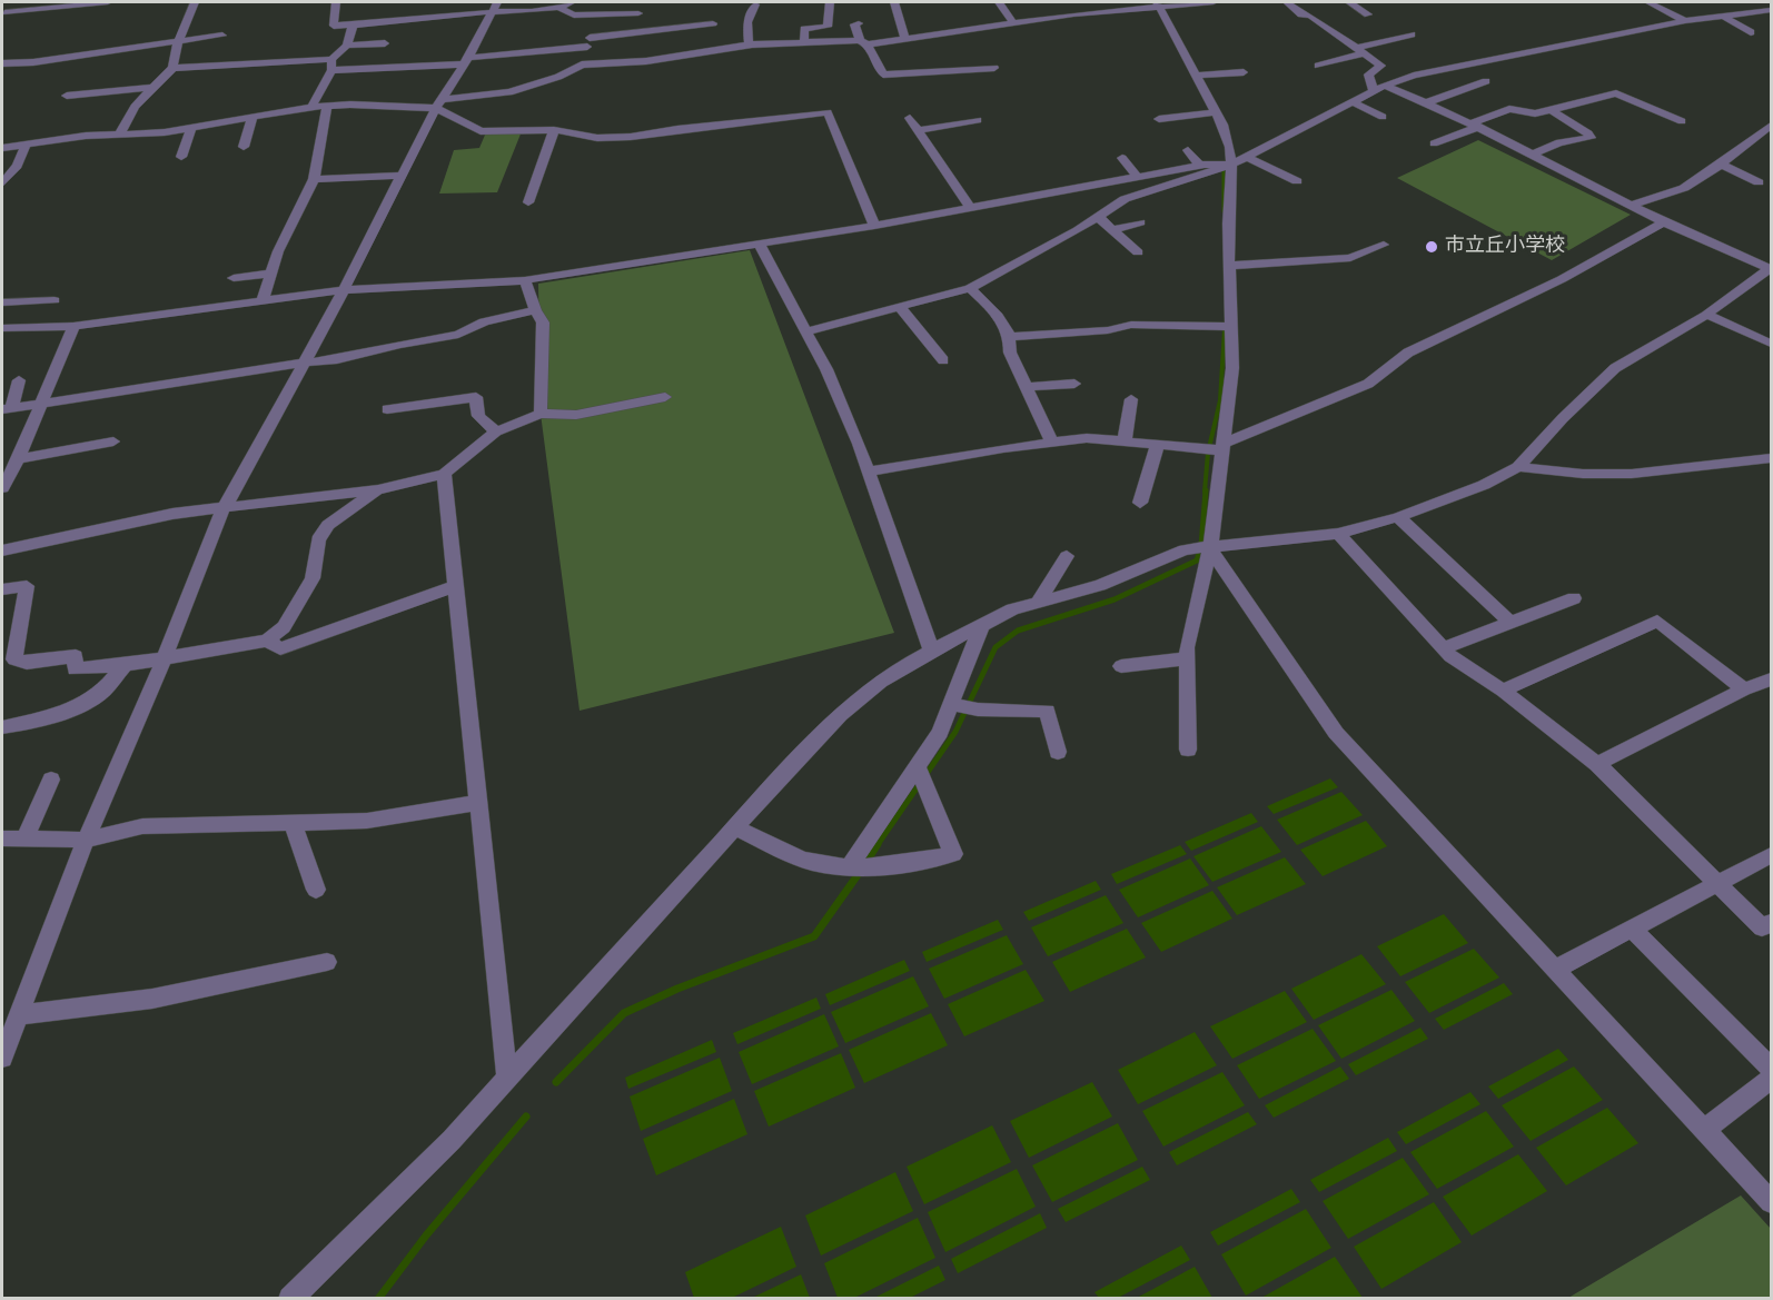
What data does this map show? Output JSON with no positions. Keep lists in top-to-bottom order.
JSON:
{
  "places": ["市立丘小学校"]
}
